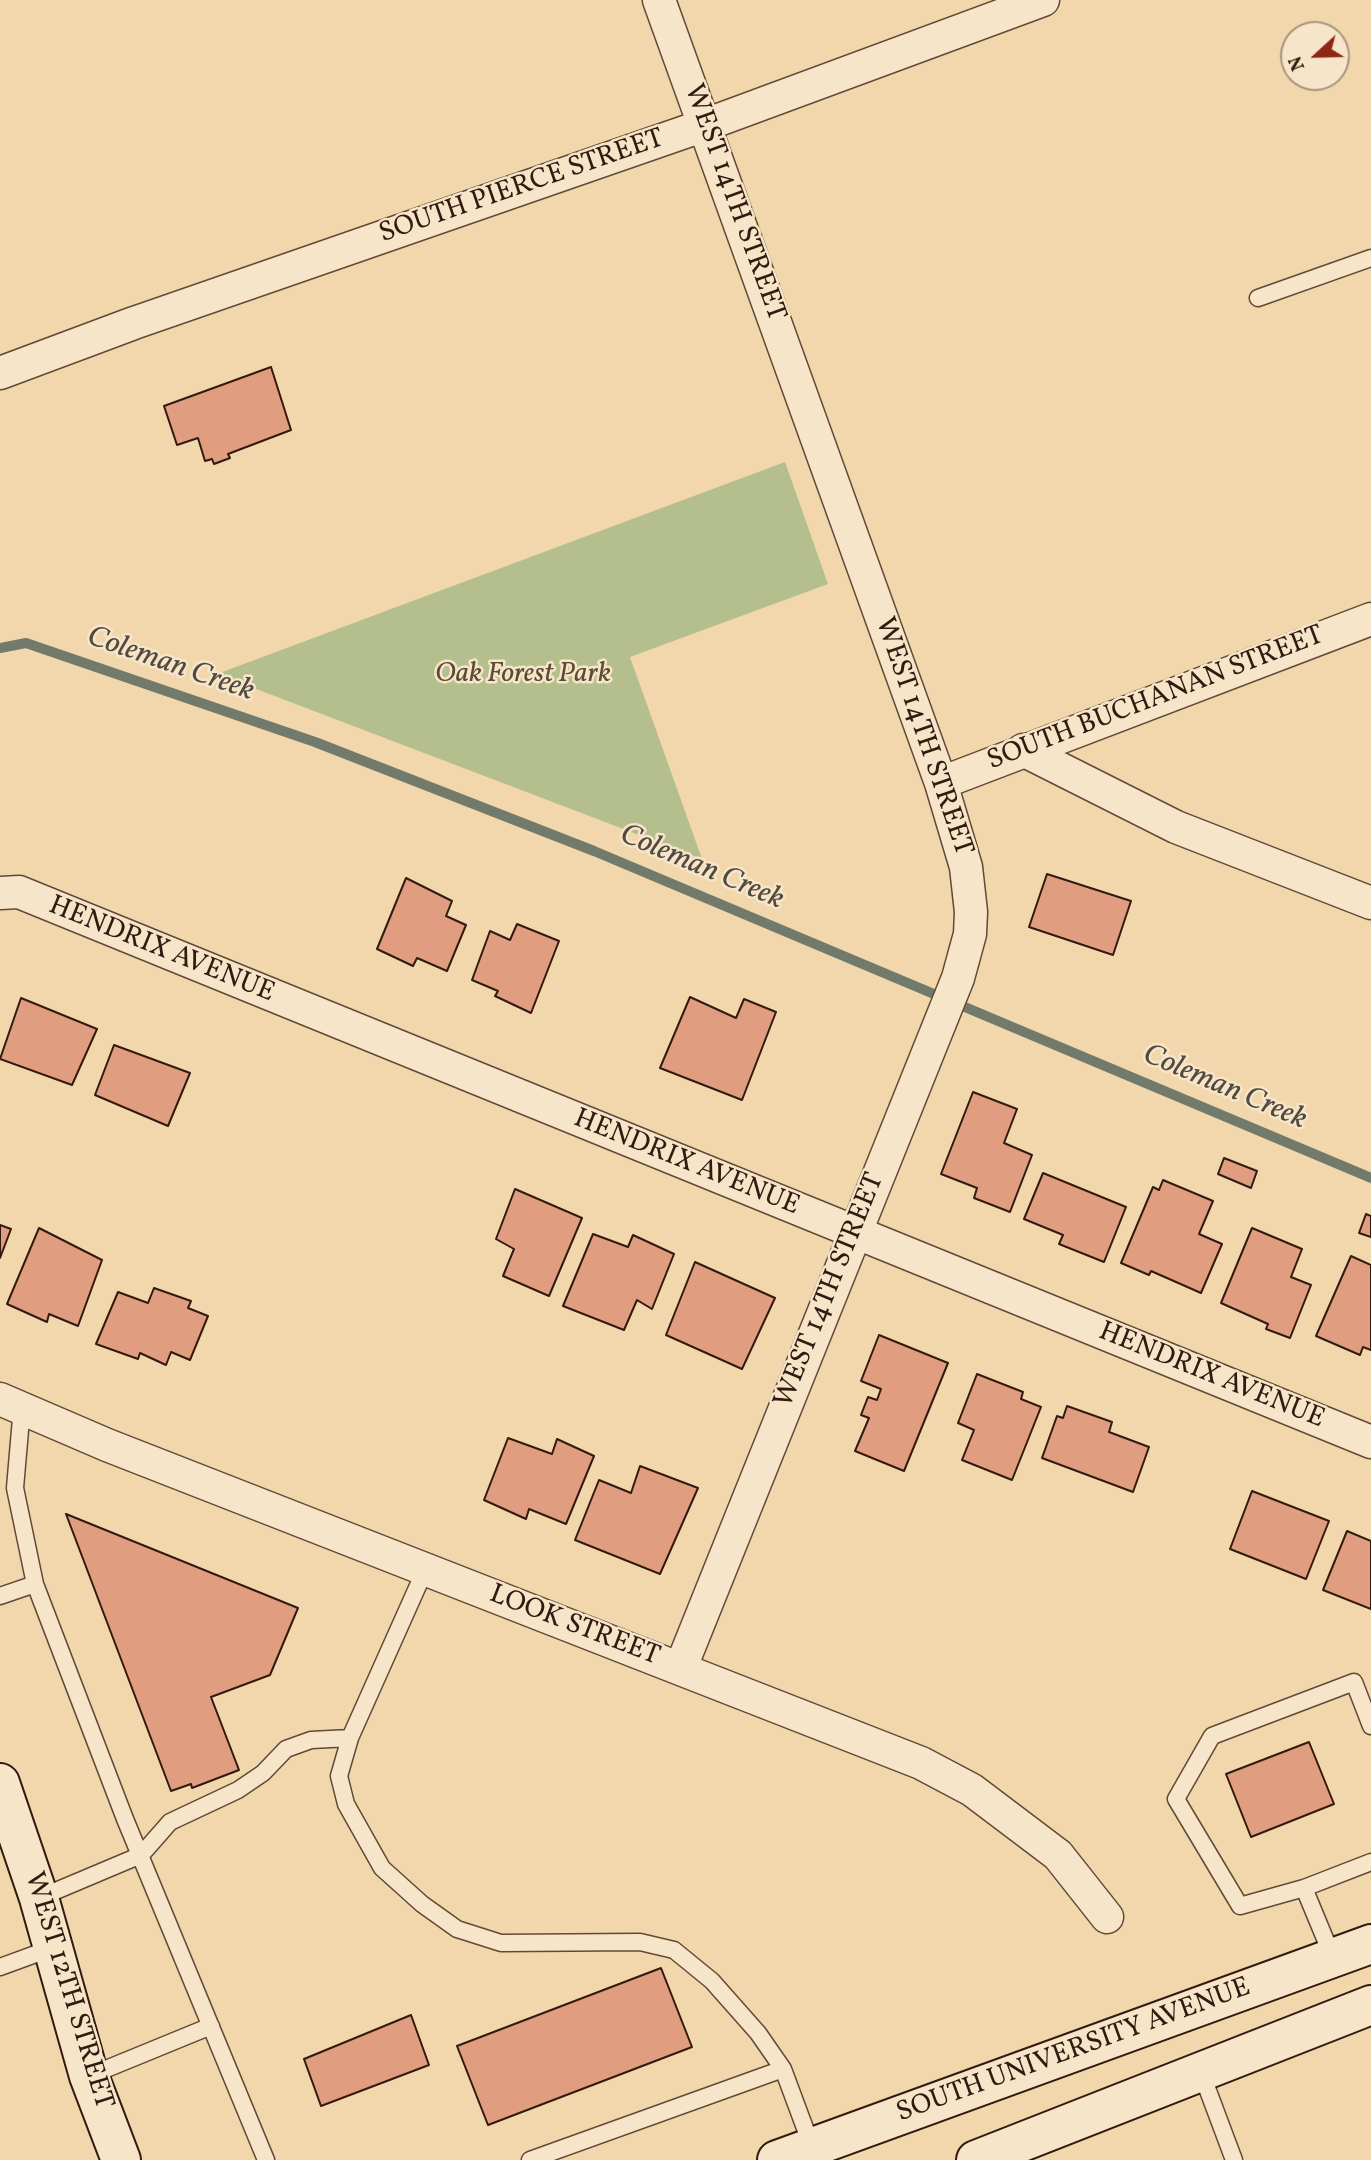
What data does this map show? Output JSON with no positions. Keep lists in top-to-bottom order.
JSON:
{
  "streets": {
    "main road": ["WEST 12TH STREET", "SOUTH UNIVERSITY AVENUE"],
    "street": [
      "SOUTH PIERCE STREET",
      "WEST 14TH STREET",
      "SOUTH BUCHANAN STREET",
      "HENDRIX AVENUE",
      "LOOK STREET"
    ]
  },
  "crossings": [
    ["SOUTH PIERCE STREET", "WEST 14TH STREET"],
    ["WEST 14TH STREET", "SOUTH BUCHANAN STREET"],
    ["WEST 14TH STREET", "HENDRIX AVENUE"],
    ["WEST 14TH STREET", "LOOK STREET"]
  ],
  "water": ["Coleman Creek"],
  "parks": ["Oak Forest Park"],
  "north": "left"
}
